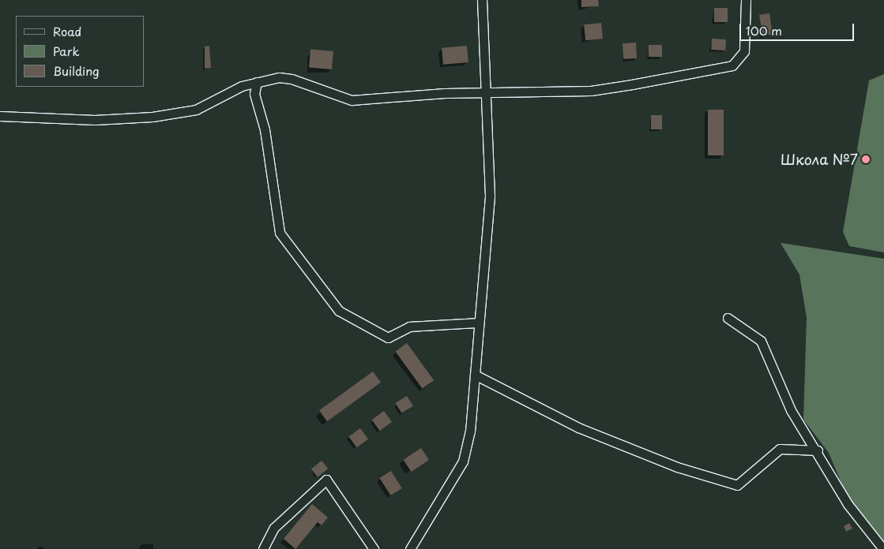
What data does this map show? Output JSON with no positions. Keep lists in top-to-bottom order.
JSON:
{
  "places": ["Школа №7"],
  "legend": ["Road", "Park", "Building"],
  "scale_bar": "100 m"
}
